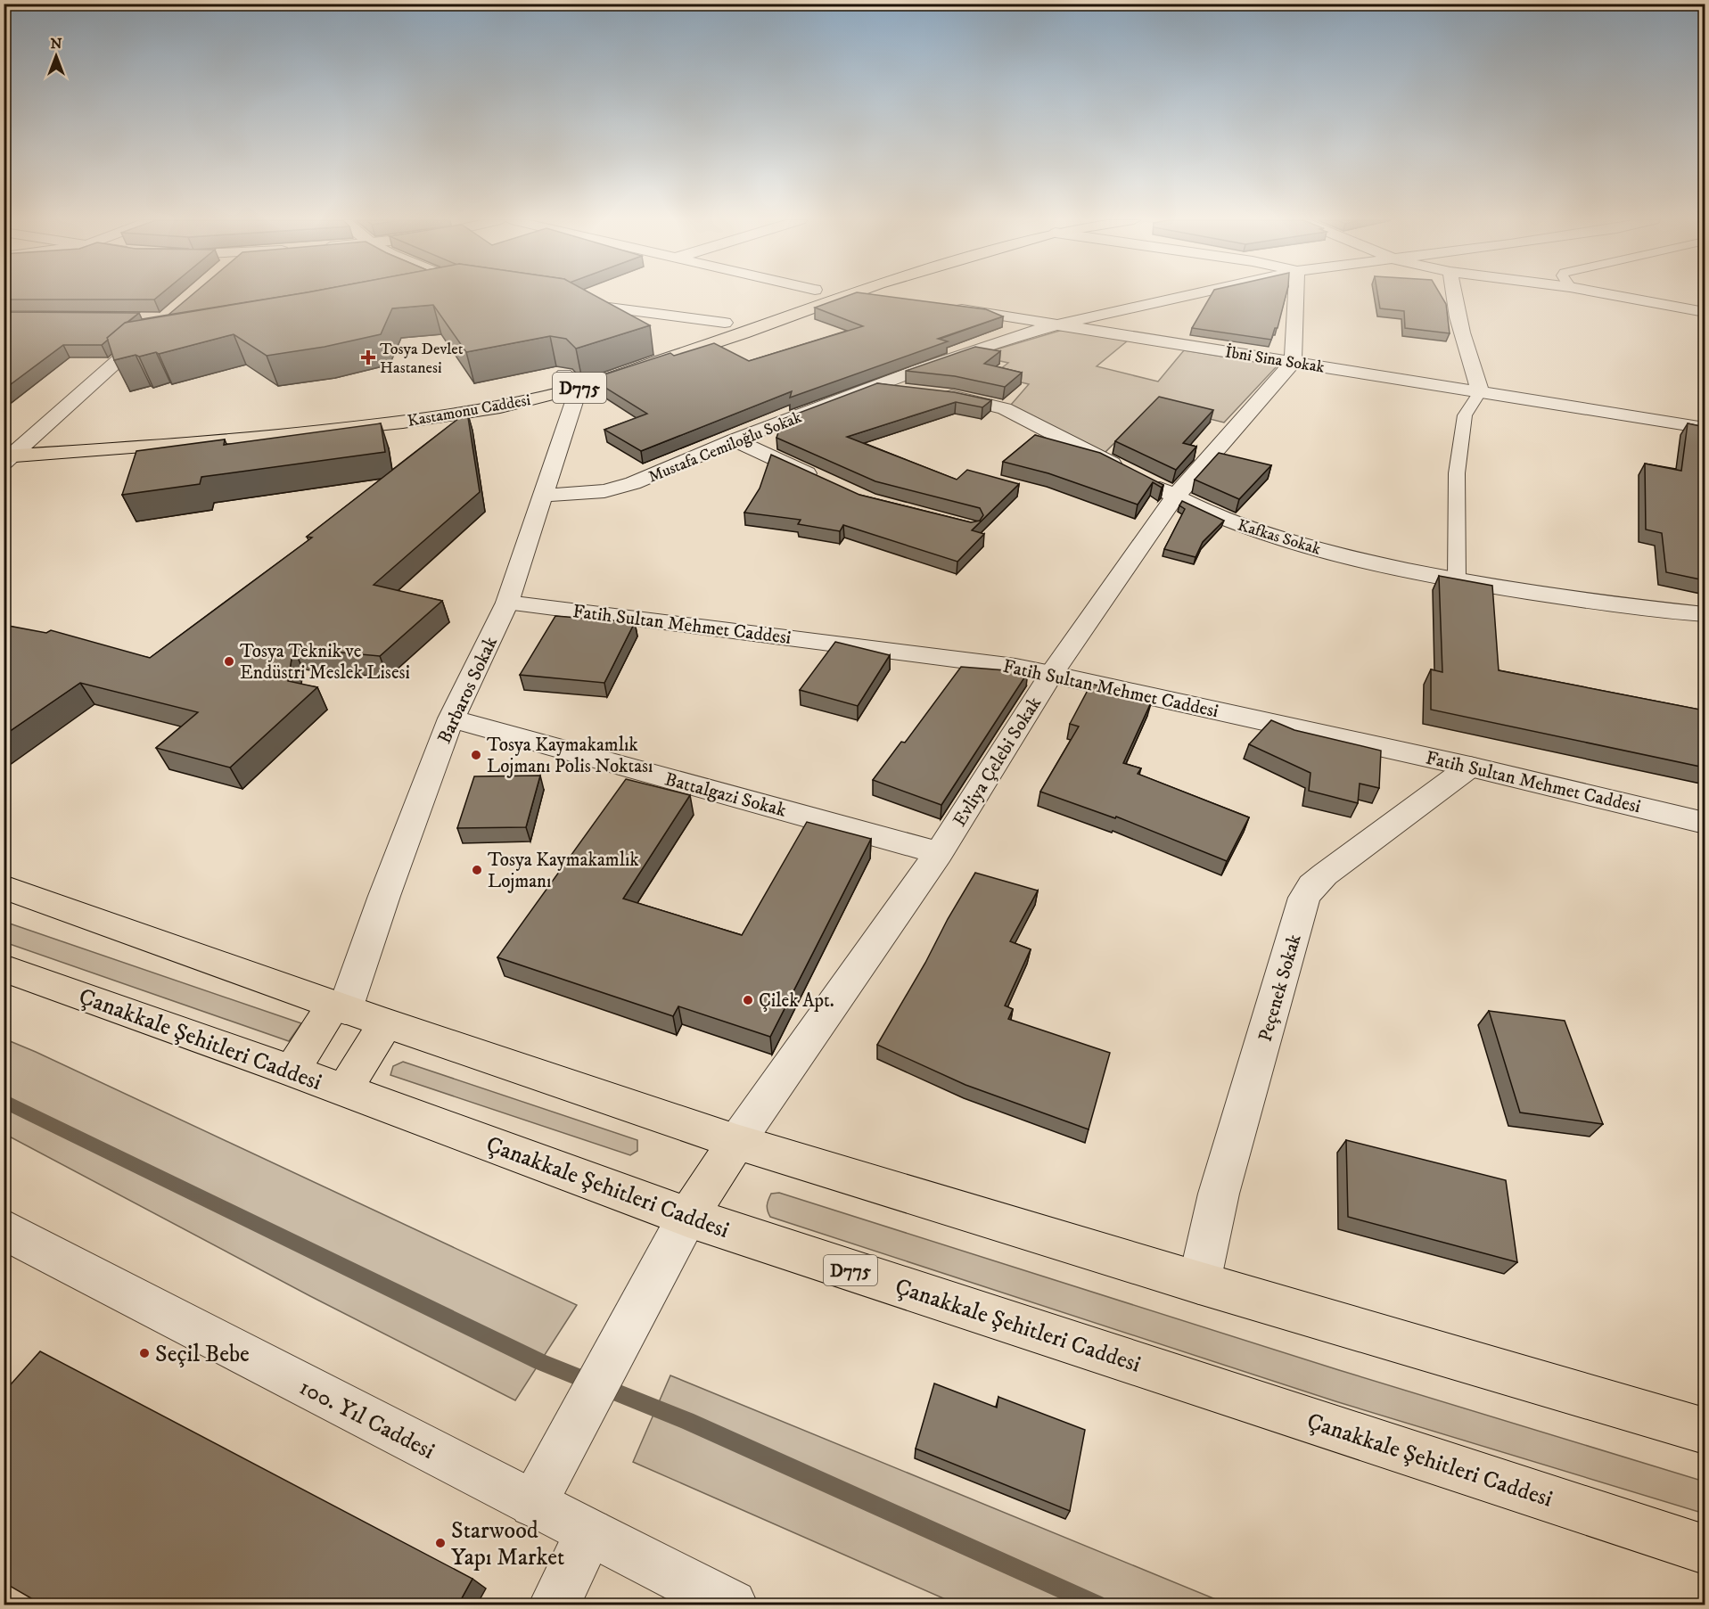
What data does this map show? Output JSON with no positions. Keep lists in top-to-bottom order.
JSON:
{
  "streets": {
    "main road": ["D775", "Kastamonu Caddesi", "Çanakkale Şehitleri Caddesi"],
    "street": [
      "İbni Sina Sokak",
      "Mustafa Cemiloğlu Sokak",
      "Kafkas Sokak",
      "Fatih Sultan Mehmet Caddesi",
      "Barbaros Sokak",
      "Evliya Çelebi Sokak",
      "Battalgazi Sokak",
      "Peçenek Sokak",
      "100. Yıl Caddesi"
    ]
  },
  "crossings": [
    ["İbni Sina Sokak", "Mustafa Cemiloğlu Sokak"],
    ["İbni Sina Sokak", "Evliya Çelebi Sokak"],
    ["Kastamonu Caddesi", "Barbaros Sokak"],
    ["Mustafa Cemiloğlu Sokak", "Kafkas Sokak"],
    ["Mustafa Cemiloğlu Sokak", "Barbaros Sokak"],
    ["Kafkas Sokak", "Evliya Çelebi Sokak"],
    ["Fatih Sultan Mehmet Caddesi", "Barbaros Sokak"],
    ["Fatih Sultan Mehmet Caddesi", "Evliya Çelebi Sokak"],
    ["Fatih Sultan Mehmet Caddesi", "Peçenek Sokak"],
    ["Barbaros Sokak", "Battalgazi Sokak"],
    ["Evliya Çelebi Sokak", "Battalgazi Sokak"]
  ],
  "places": {
    "health": ["Tosya Devlet Hastanesi"],
    "other": [
      "Tosya Teknik ve Endüstri Meslek Lisesi",
      "Tosya Kaymakamlık Lojmanı Polis Noktası",
      "Tosya Kaymakamlık Lojmanı",
      "Çilek Apt.",
      "Seçil Bebe",
      "Starwood Yapı Market"
    ]
  },
  "north": "top"
}
